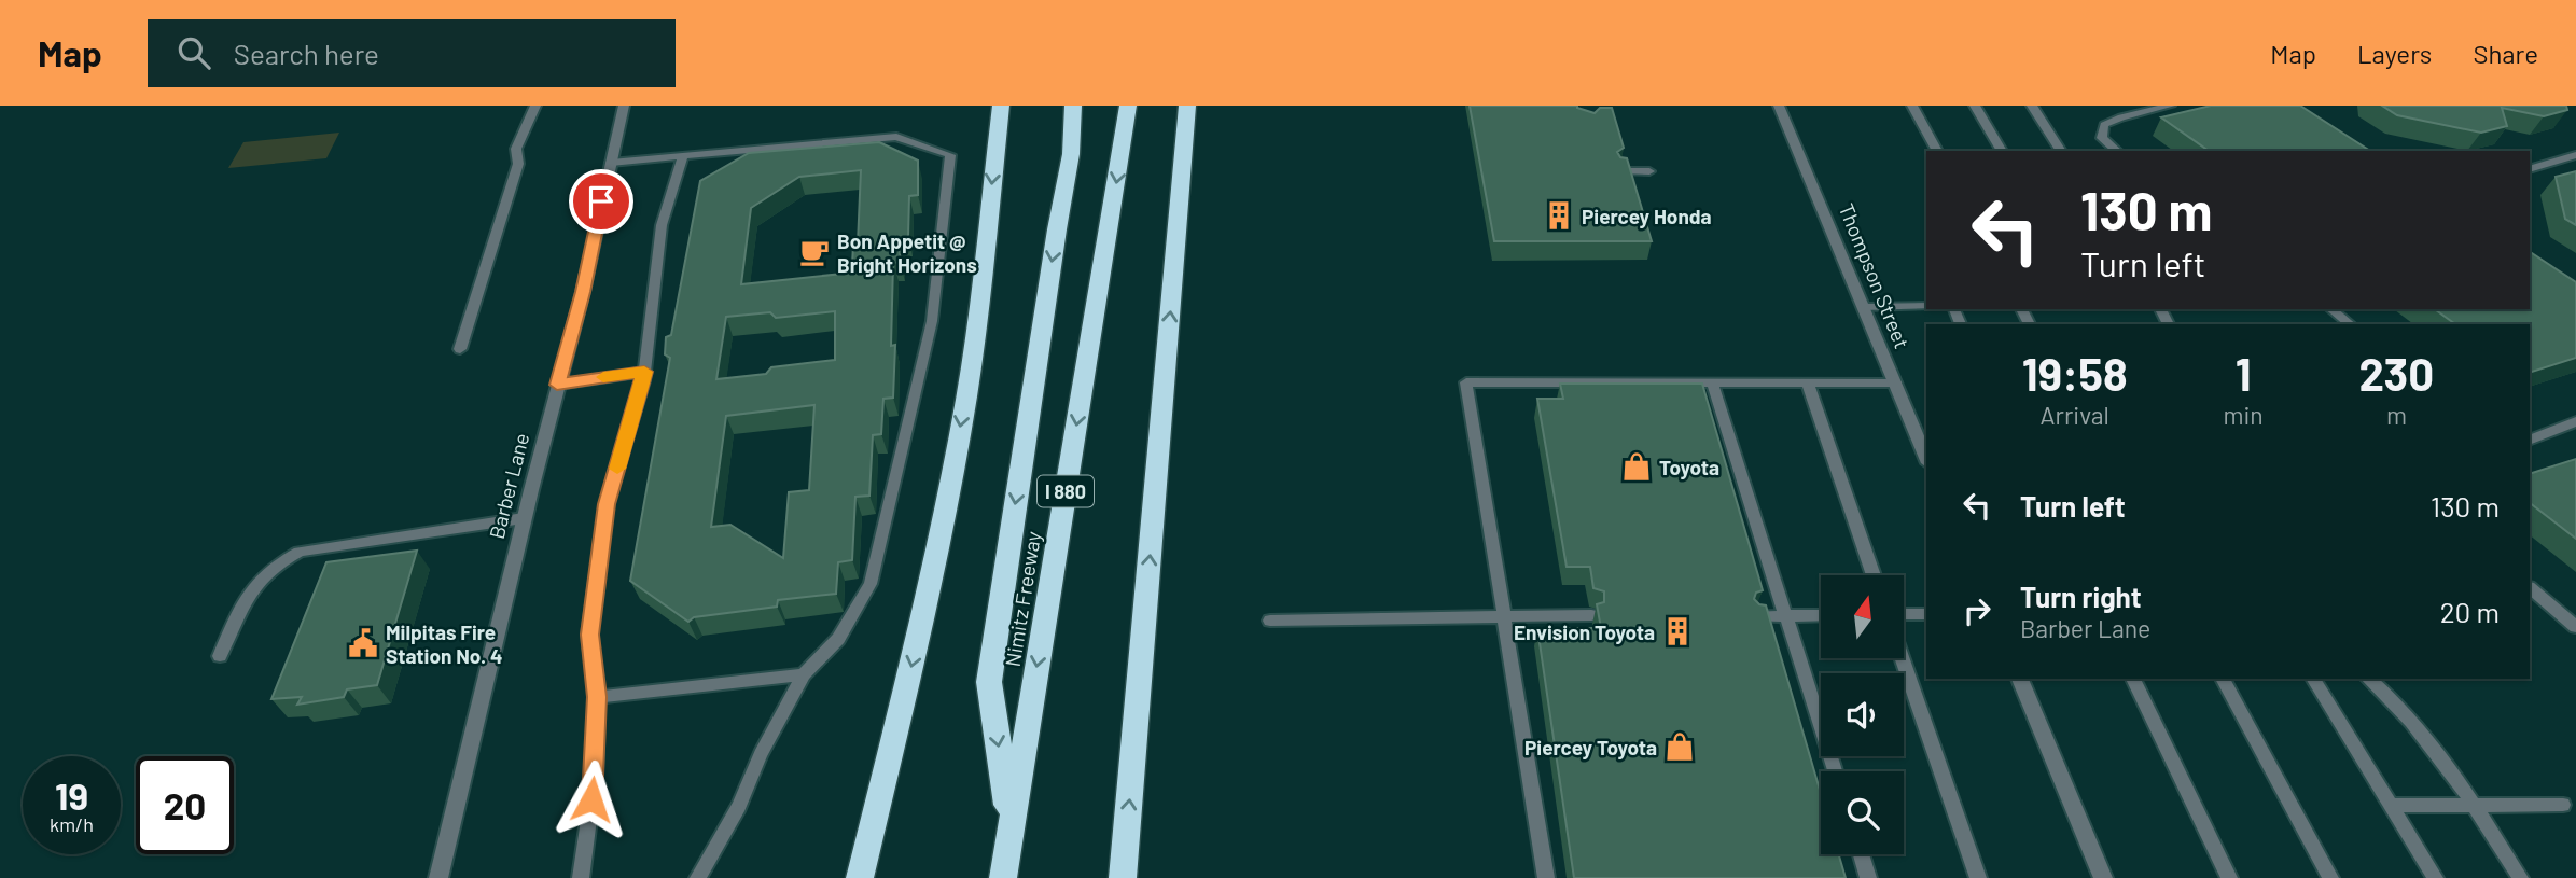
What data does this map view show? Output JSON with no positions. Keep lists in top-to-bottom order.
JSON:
{
  "streets": {
    "highway": ["I 880", "Nimitz Freeway"],
    "street": ["Thompson Street", "Barber Lane"]
  },
  "places": {
    "building": ["Piercey Honda", "Envision Toyota"],
    "cafe": ["Bon Appetit @ Bright Horizons"],
    "shop": ["Toyota", "Piercey Toyota"],
    "public building": ["Milpitas Fire Station No. 4"]
  },
  "north": "top",
  "page": {
    "header": "Map",
    "search": "Search here",
    "nav": ["Map", "Layers", "Share"],
    "turn": ["130 m", "Turn left"],
    "eta": [
      "19:58",
      "Arrival",
      "1",
      "min",
      "230",
      "m"
    ],
    "list": [
      {
        "name": "Turn left",
        "value": "130 m"
      },
      {
        "name": "Turn right",
        "note": "Barber Lane",
        "value": "20 m"
      }
    ],
    "speed": "19 km/h",
    "limit": "20"
  }
}
